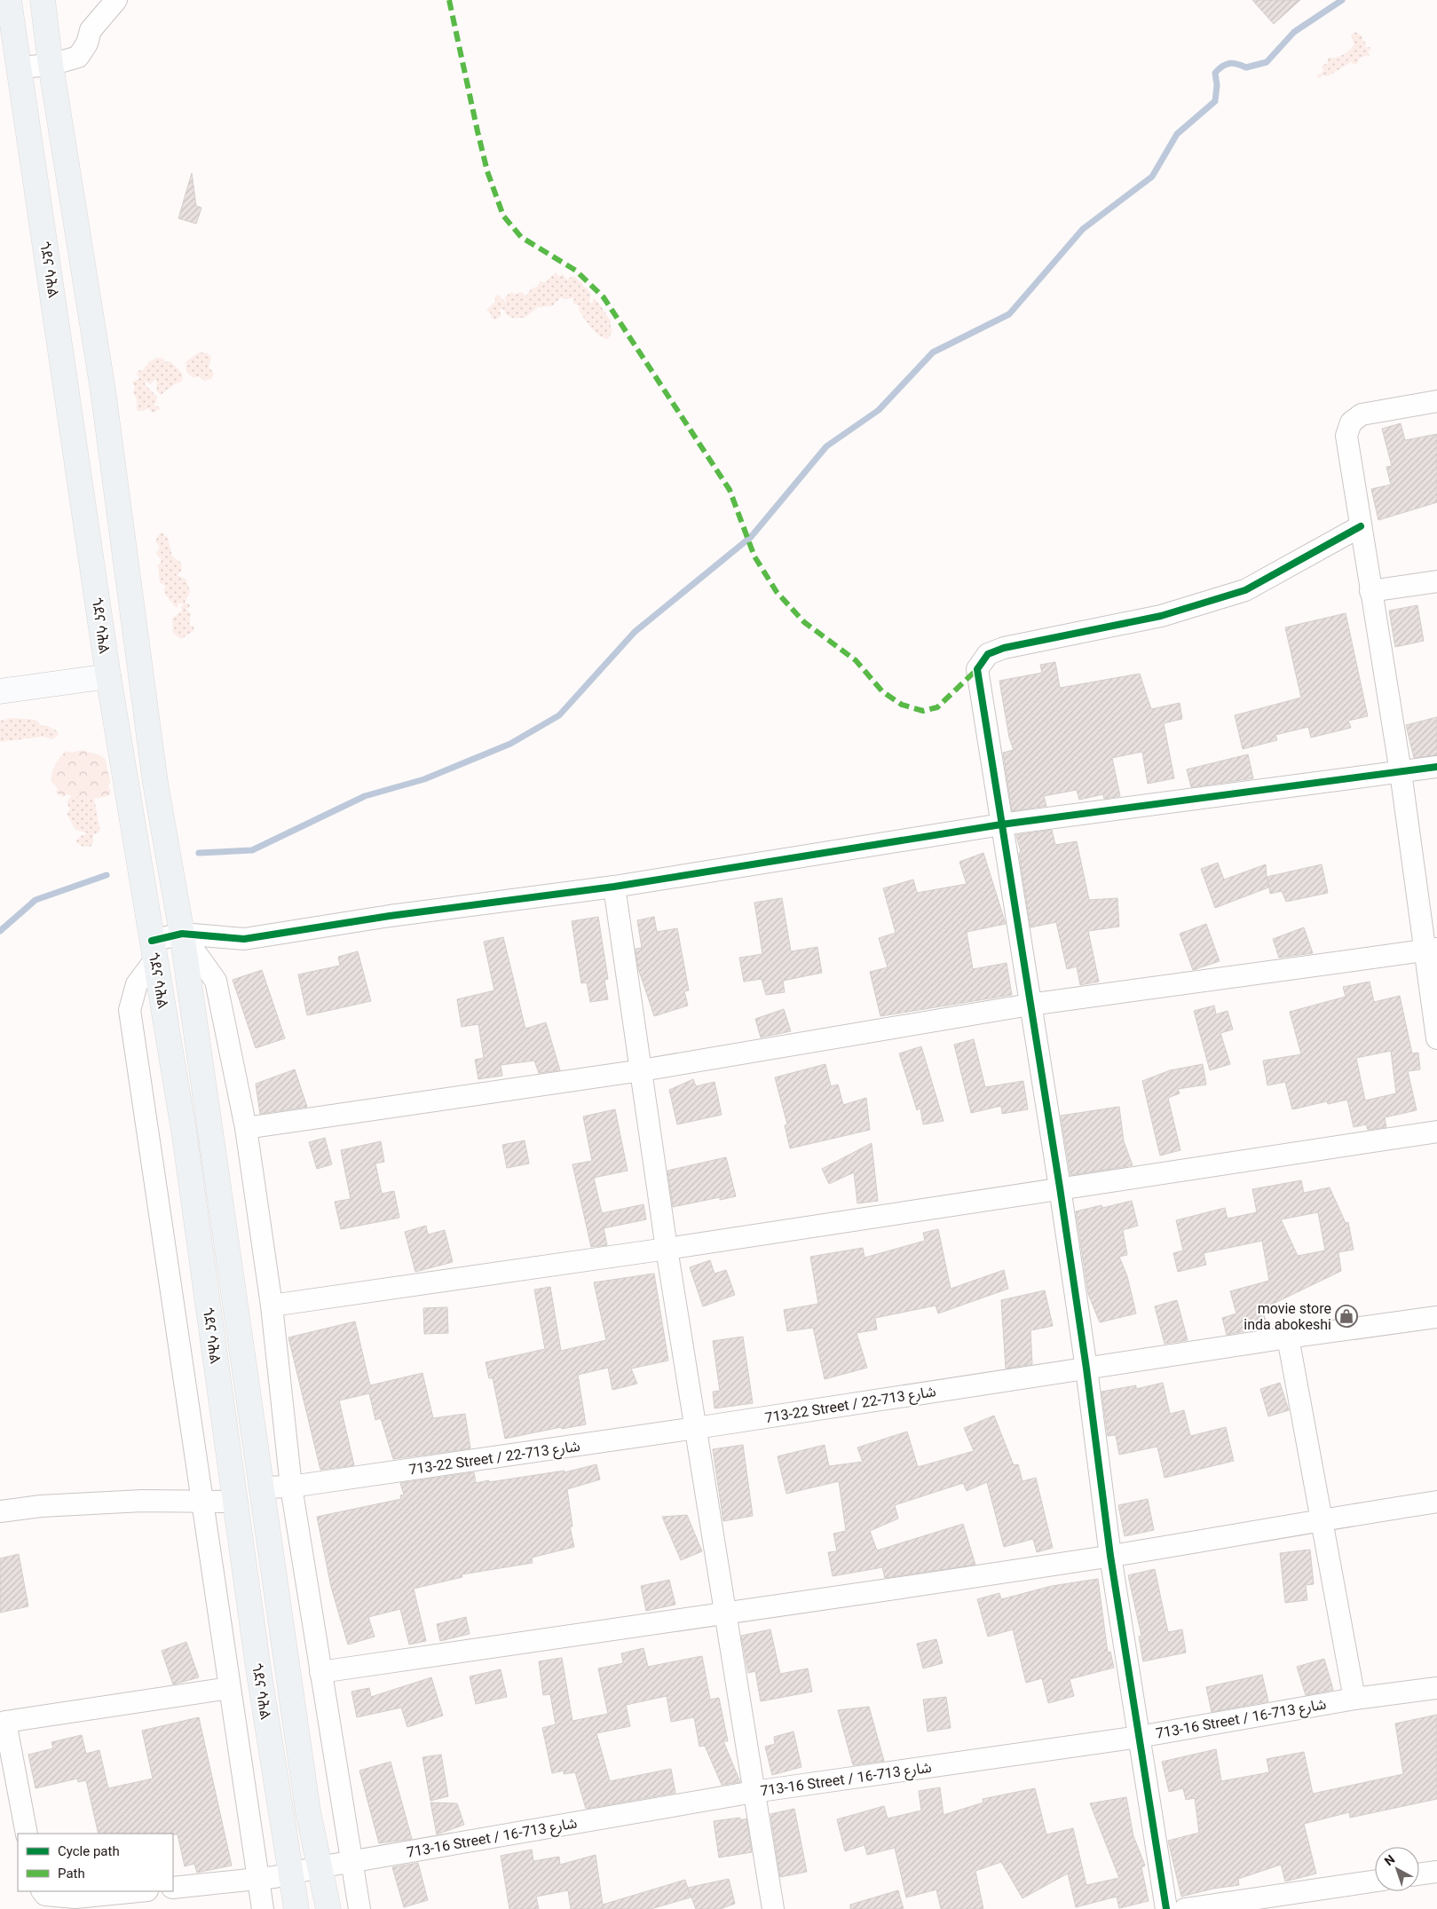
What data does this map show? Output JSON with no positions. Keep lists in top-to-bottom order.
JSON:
{
  "streets": {
    "highway": ["ጎደና ሳሕል"],
    "street": ["713-22 Street / شارع 713-22", "713-16 Street / شارع 713-16"]
  },
  "crossings": [
    ["ጎደና ሳሕል", "713-22 Street / شارع 713-22"],
    ["ጎደና ሳሕል", "713-16 Street / شارع 713-16"]
  ],
  "places": {
    "shop": ["movie store inda abokeshi"]
  },
  "legend": ["Cycle path", "Path"],
  "north": "top left"
}
